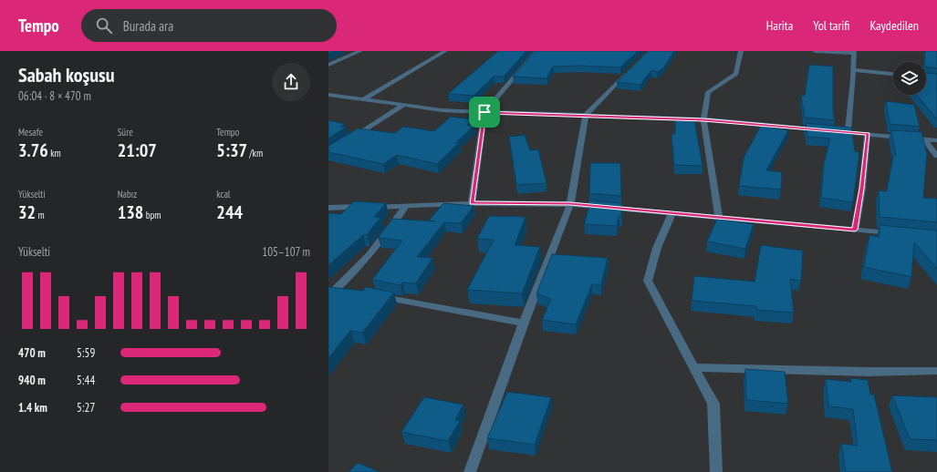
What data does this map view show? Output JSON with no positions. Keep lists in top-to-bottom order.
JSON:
{
  "page": {
    "header": "Tempo",
    "search": "Burada ara",
    "nav": ["Harita", "Yol tarifi", "Kaydedilen"],
    "heading": ["Sabah koşusu", "06:04 · 8 × 470 m"],
    "stats": [
      ["Mesafe", "3.76 km"],
      ["Süre", "21:07"],
      ["Tempo", "5:37 /km"],
      ["Yükselti", "32 m"],
      ["Nabız", "138 bpm"],
      ["kcal", "244"]
    ],
    "chart": ["Yükselti", "105–107 m"],
    "list": [
      {
        "name": "470 m",
        "note": "5:59"
      },
      {
        "name": "940 m",
        "note": "5:44"
      },
      {
        "name": "1.4 km",
        "note": "5:27"
      }
    ]
  }
}
